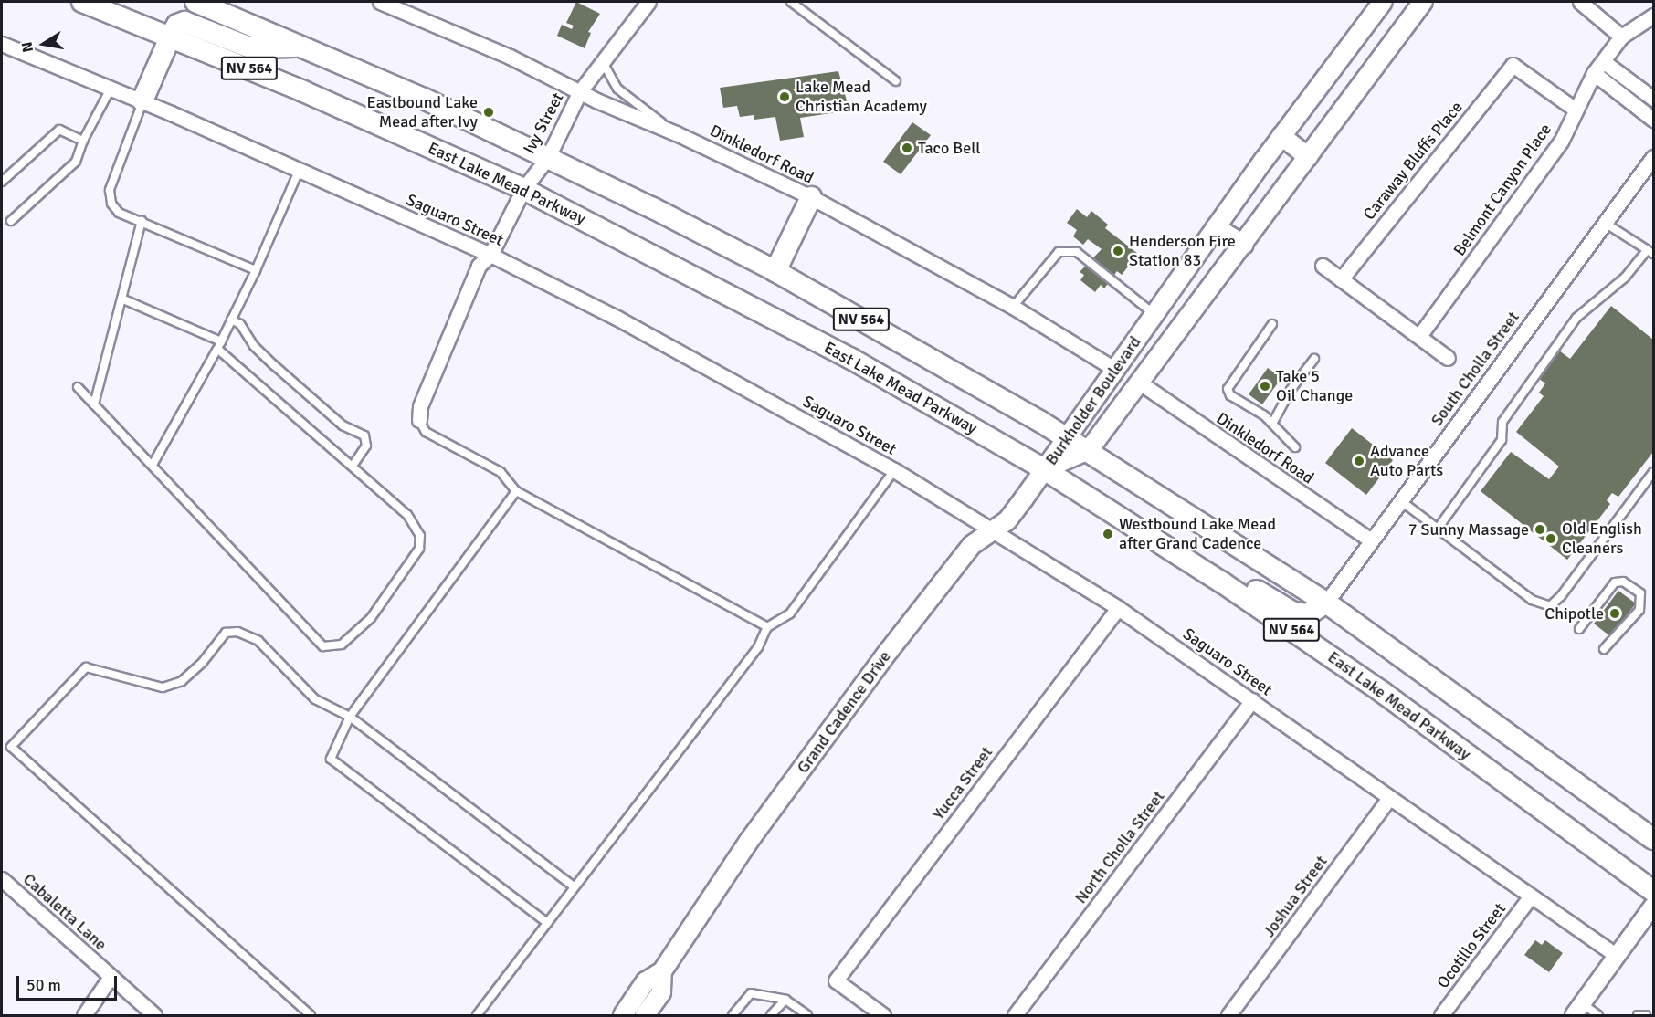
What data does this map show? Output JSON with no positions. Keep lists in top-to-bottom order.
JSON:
{
  "streets": {
    "main road": [
      "NV 564",
      "East Lake Mead Parkway",
      "Burkholder Boulevard",
      "Grand Cadence Drive"
    ],
    "street": [
      "Ivy Street",
      "Dinkledorf Road",
      "Caraway Bluffs Place",
      "Belmont Canyon Place",
      "Saguaro Street",
      "South Cholla Street",
      "Yucca Street",
      "North Cholla Street",
      "Joshua Street",
      "Cabaletta Lane",
      "Ocotillo Street"
    ]
  },
  "crossings": [
    ["NV 564", "Ivy Street"],
    ["NV 564", "South Cholla Street"],
    ["NV 564", "Burkholder Boulevard"],
    ["Ivy Street", "Dinkledorf Road"],
    ["Ivy Street", "East Lake Mead Parkway"],
    ["Ivy Street", "Saguaro Street"],
    ["Dinkledorf Road", "South Cholla Street"],
    ["Dinkledorf Road", "Burkholder Boulevard"],
    ["Caraway Bluffs Place", "Belmont Canyon Place"],
    ["East Lake Mead Parkway", "Burkholder Boulevard"],
    ["East Lake Mead Parkway", "Grand Cadence Drive"],
    ["Saguaro Street", "Grand Cadence Drive"],
    ["Saguaro Street", "Yucca Street"],
    ["Saguaro Street", "North Cholla Street"],
    ["Saguaro Street", "Joshua Street"],
    ["Saguaro Street", "Ocotillo Street"],
    ["Burkholder Boulevard", "Grand Cadence Drive"]
  ],
  "places": [
    "Lake Mead Christian Academy",
    "Eastbound Lake Mead after Ivy",
    "Taco Bell",
    "Henderson Fire Station 83",
    "Take 5 Oil Change",
    "Advance Auto Parts",
    "7 Sunny Massage",
    "Westbound Lake Mead after Grand Cadence",
    "Old English Cleaners",
    "Chipotle"
  ],
  "scale_bar": "50 m",
  "north": "left"
}
